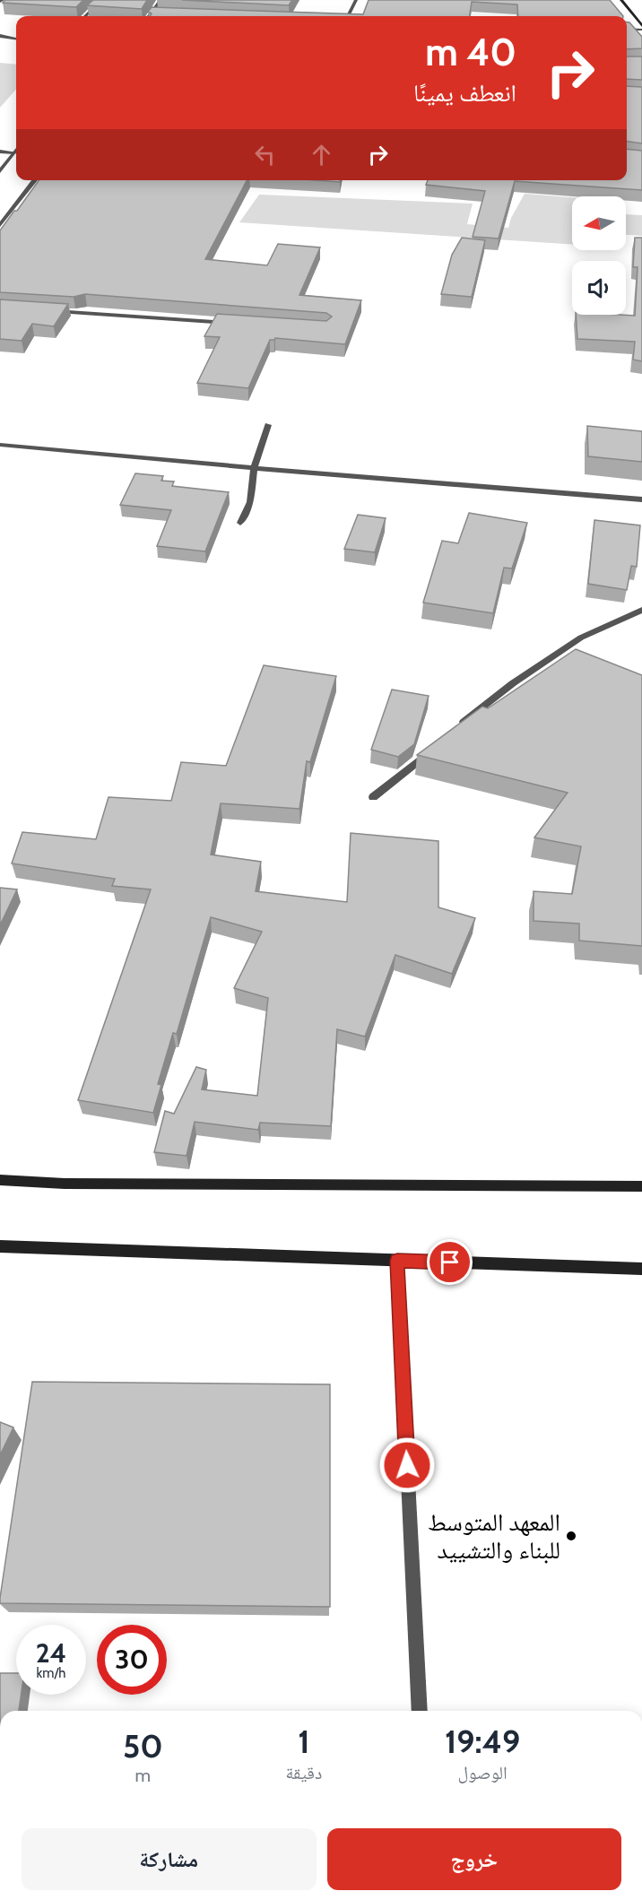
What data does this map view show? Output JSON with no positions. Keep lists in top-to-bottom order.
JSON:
{
  "places": ["المعهد المتوسط للبناء والتشييد"],
  "north": "left",
  "page": {
    "turn": ["40 m", "انعطف يمينًا"],
    "speed": "24 km/h",
    "limit": "30",
    "eta": [
      "19:49",
      "الوصول",
      "1",
      "دقيقة",
      "50",
      "m"
    ],
    "buttons": ["خروج", "مشاركة"]
  }
}
